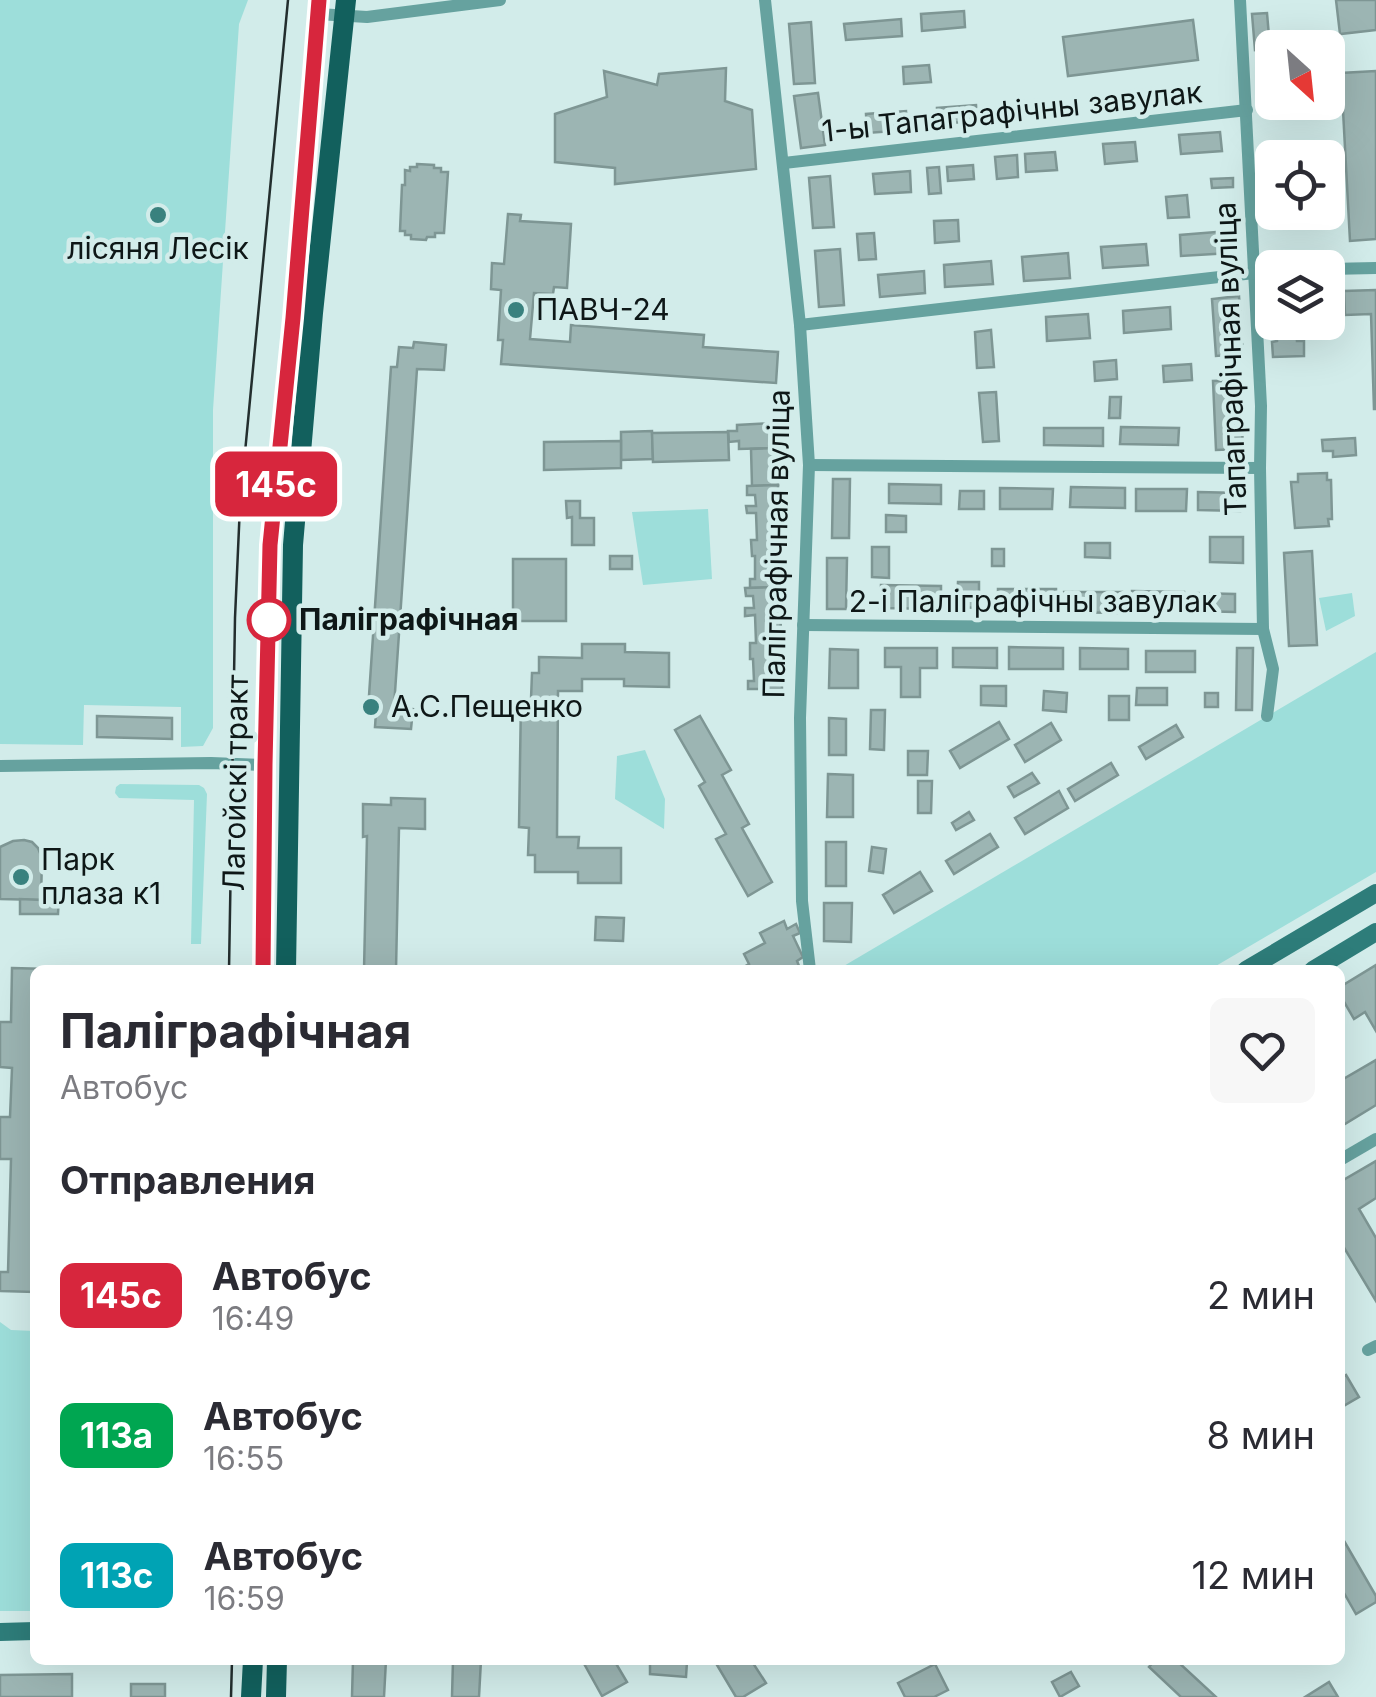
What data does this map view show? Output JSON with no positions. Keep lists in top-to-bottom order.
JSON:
{
  "streets": {
    "main road": ["Лагойскі тракт"],
    "street": [
      "1-ы Тапаграфічны завулак",
      "Тапаграфічная вуліца",
      "Паліграфічная вуліца",
      "2-і Паліграфічны завулак"
    ]
  },
  "crossings": [
    ["1-ы Тапаграфічны завулак", "Тапаграфічная вуліца"],
    ["1-ы Тапаграфічны завулак", "Паліграфічная вуліца"],
    ["Тапаграфічная вуліца", "2-і Паліграфічны завулак"],
    ["Паліграфічная вуліца", "2-і Паліграфічны завулак"]
  ],
  "places": [
    "лісяня Лесік",
    "ПАВЧ-24",
    "Паліграфічная",
    "А.С.Пещенко",
    "Парк плаза к1"
  ],
  "lines": ["bus line 145с"],
  "north": "bottom right",
  "page": {
    "on_map": "145с",
    "heading": [
      ["Паліграфічная", "Автобус"],
      "Отправления"
    ],
    "list": [
      {
        "mark": "145с",
        "name": "Автобус",
        "note": "16:49",
        "value": "2 мин"
      },
      {
        "mark": "113а",
        "name": "Автобус",
        "note": "16:55",
        "value": "8 мин"
      },
      {
        "mark": "113с",
        "name": "Автобус",
        "note": "16:59",
        "value": "12 мин"
      }
    ]
  }
}
